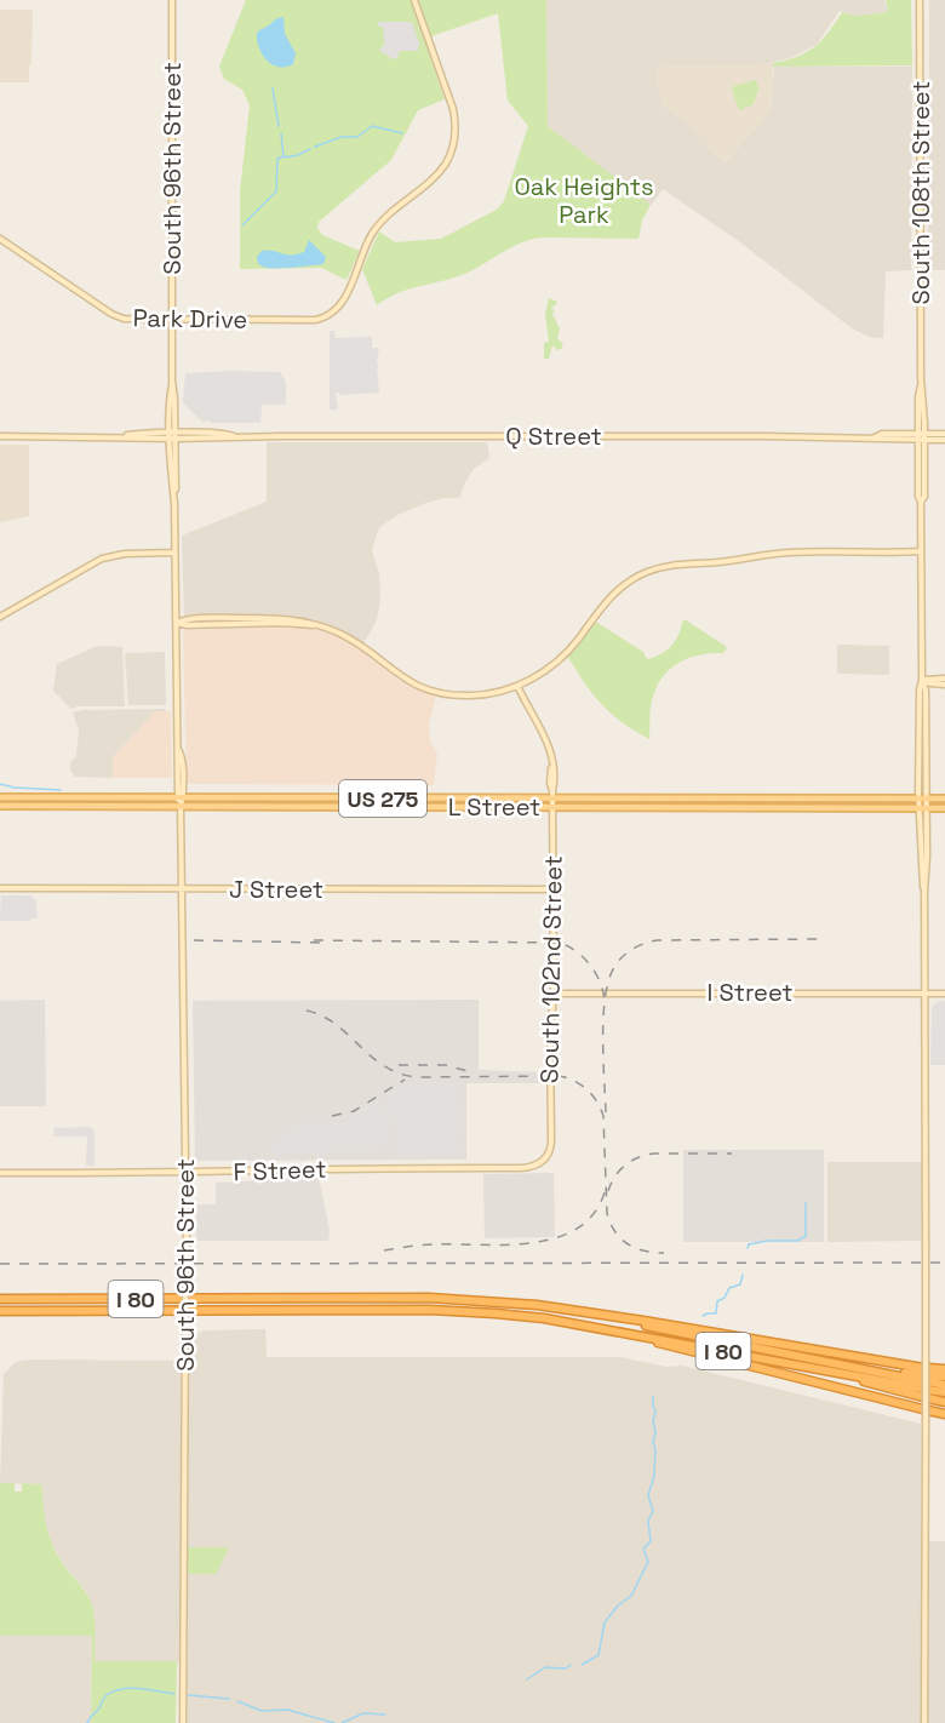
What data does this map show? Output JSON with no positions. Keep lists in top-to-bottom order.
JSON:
{
  "streets": {
    "highway": ["I 80"],
    "main road": ["US 275", "L Street"],
    "street": [
      "South 96th Street",
      "South 108th Street",
      "Park Drive",
      "Q Street",
      "J Street",
      "South 102nd Street",
      "I Street",
      "F Street"
    ]
  },
  "crossings": [
    ["South 96th Street", "Park Drive"],
    ["South 96th Street", "Q Street"],
    ["South 96th Street", "L Street"],
    ["South 96th Street", "J Street"],
    ["South 96th Street", "F Street"],
    ["South 108th Street", "Q Street"],
    ["South 108th Street", "L Street"],
    ["South 108th Street", "I Street"],
    ["South 108th Street", "I 80"],
    ["L Street", "South 102nd Street"],
    ["J Street", "South 102nd Street"],
    ["South 102nd Street", "I Street"],
    ["South 102nd Street", "F Street"]
  ],
  "parks": ["Oak Heights Park"]
}
